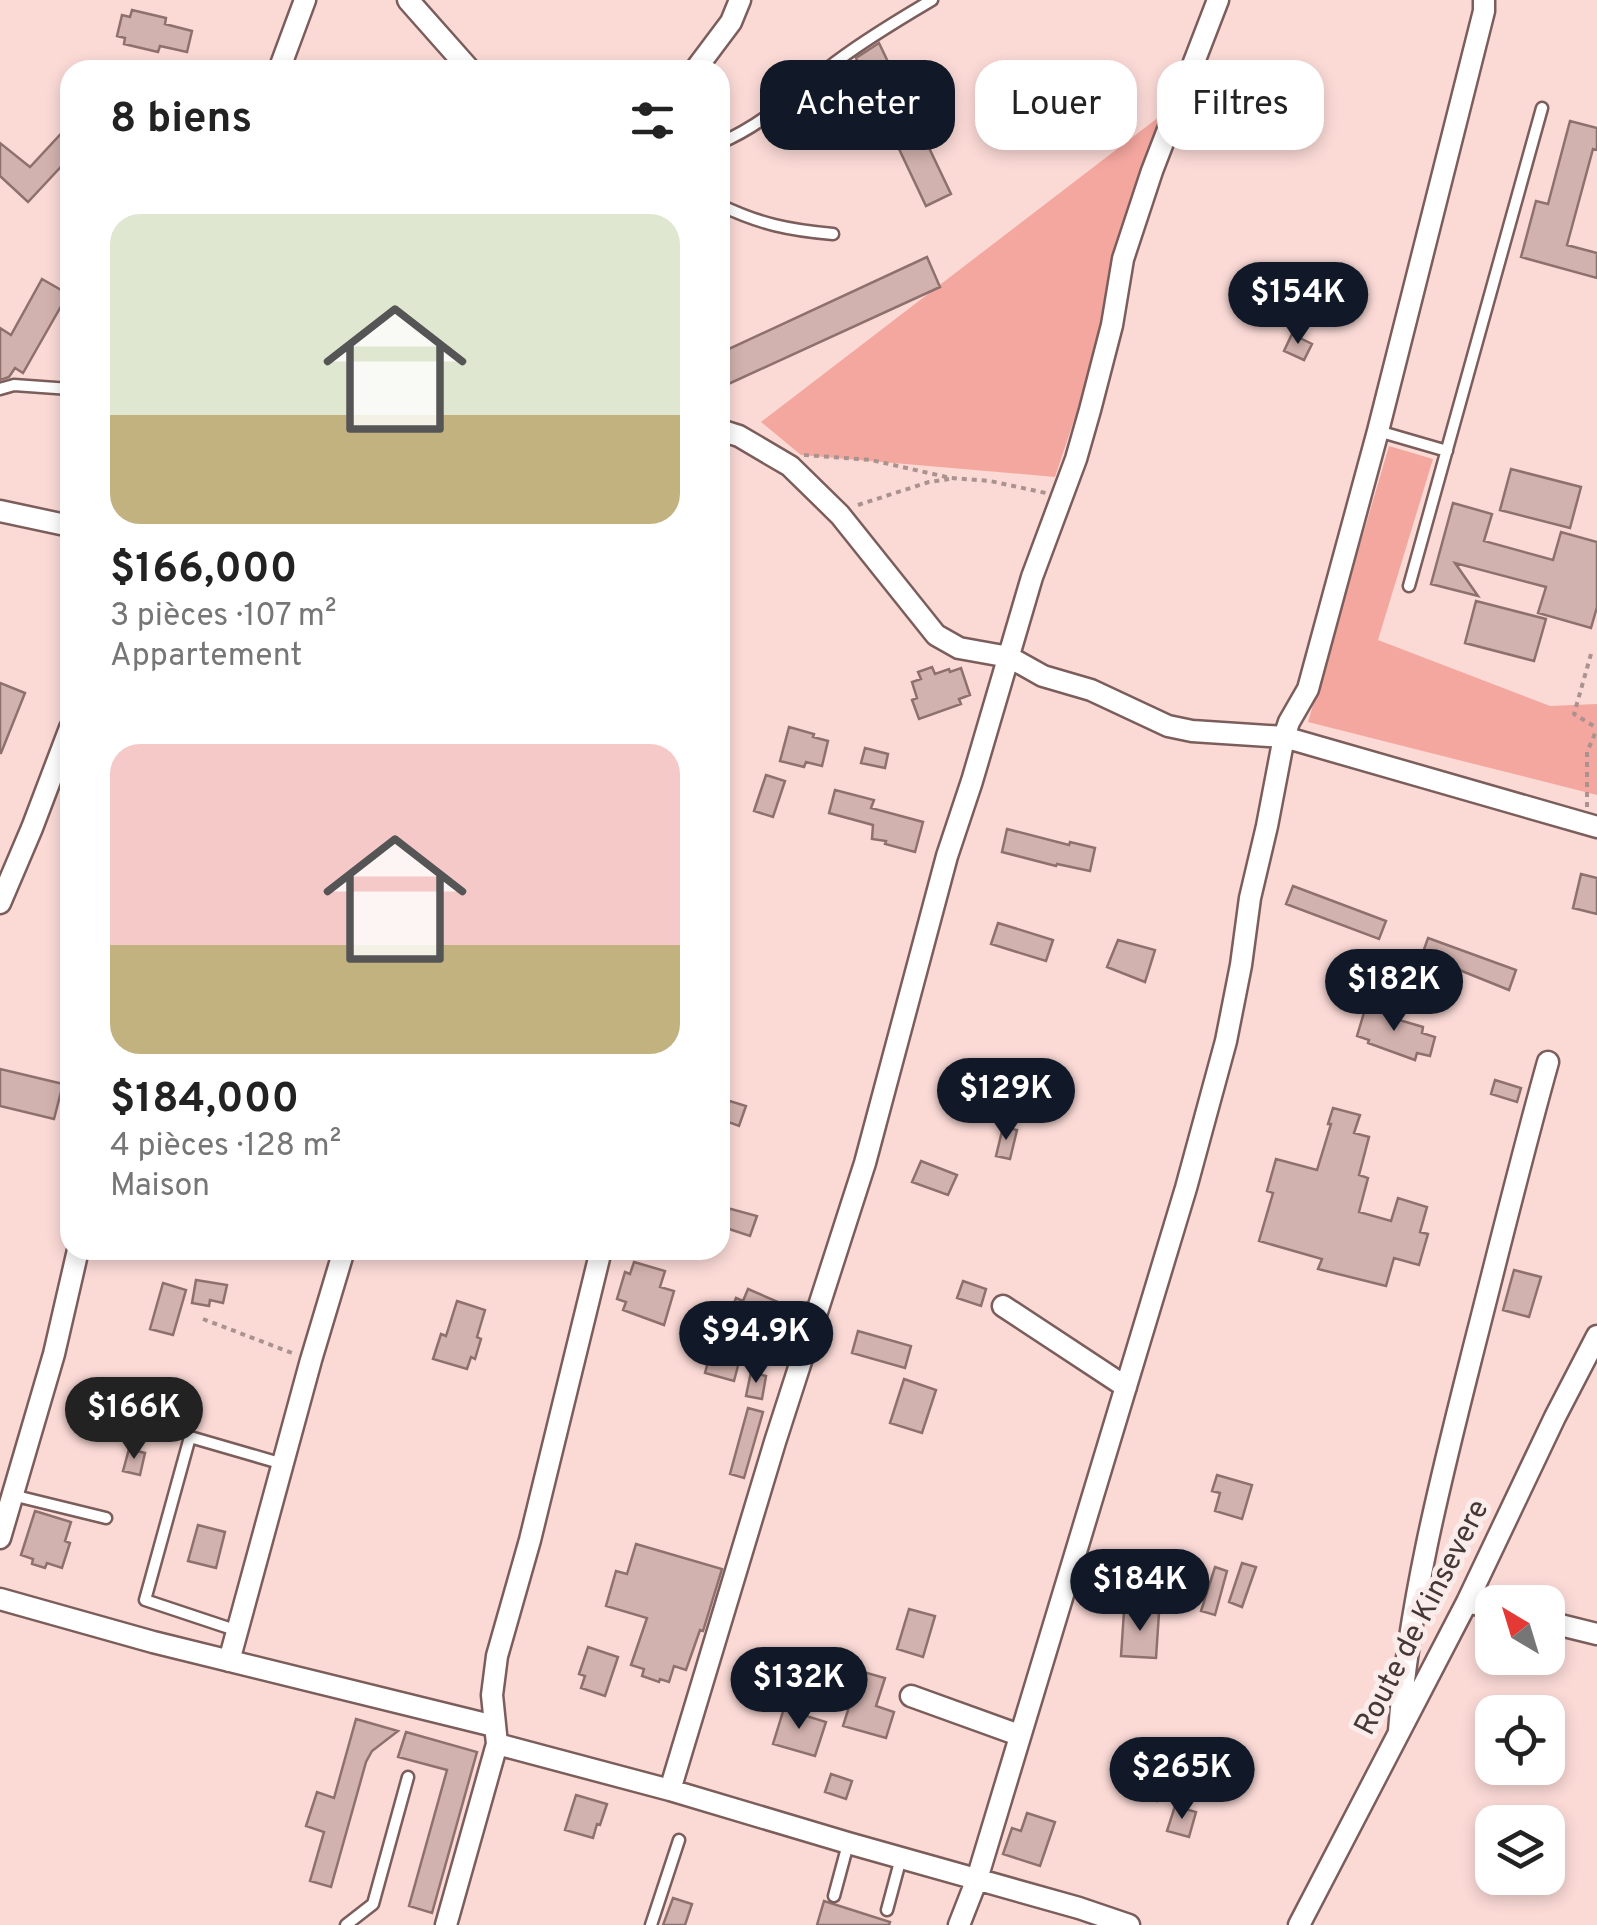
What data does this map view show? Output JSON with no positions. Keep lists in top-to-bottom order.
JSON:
{
  "streets": {
    "street": ["Route de Kinsevere"]
  },
  "north": "top left",
  "page": {
    "chip": ["Acheter", "Louer", "Filtres"],
    "heading": "8 biens",
    "list": [
      {
        "name": "$166,000",
        "note": "3 pièces · 107 m² · Appartement"
      },
      {
        "name": "$184,000",
        "note": "4 pièces · 128 m² · Maison"
      }
    ],
    "price": [
      "$154K",
      "$182K",
      "$129K",
      "$94.9K",
      "$166K",
      "$184K",
      "$132K",
      "$265K"
    ]
  }
}
